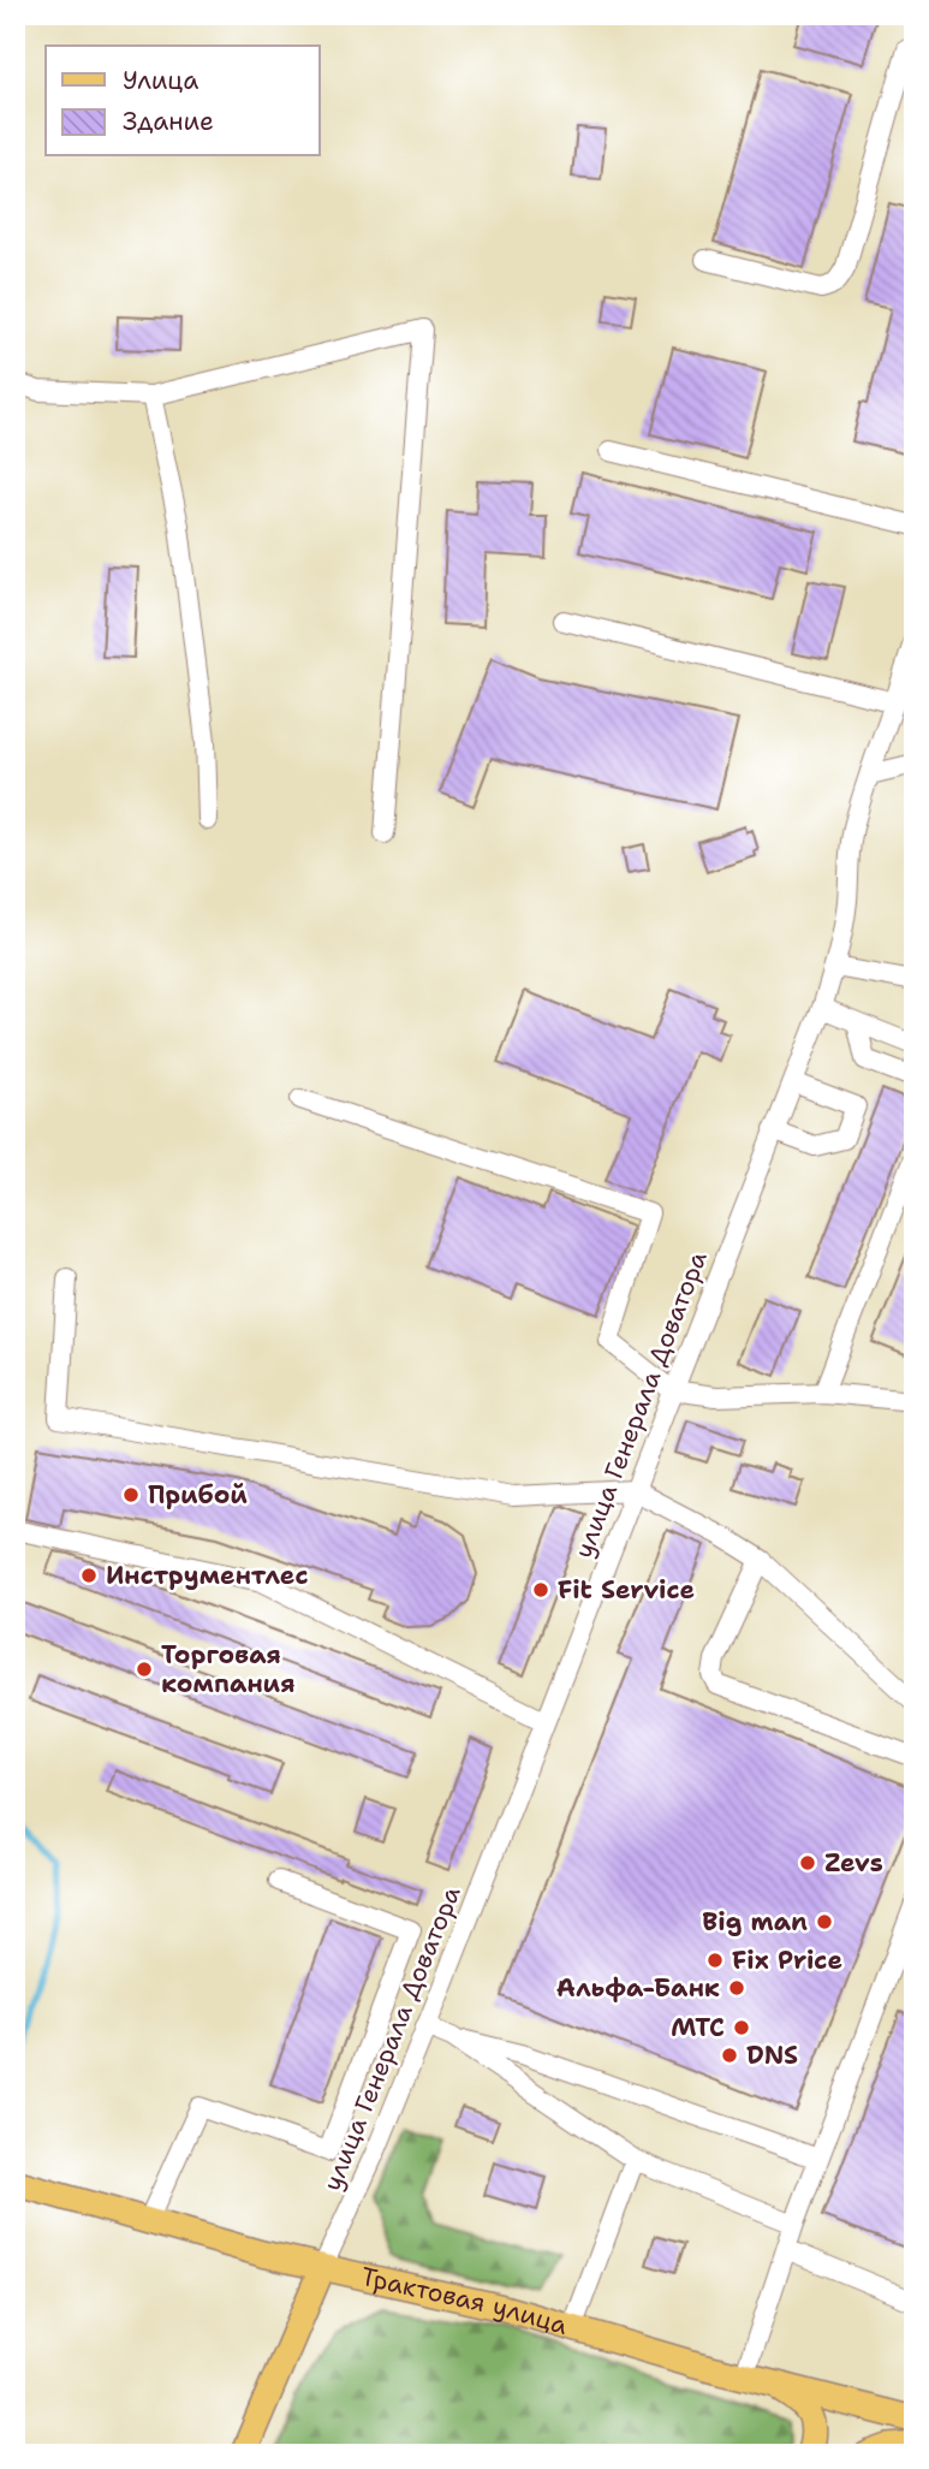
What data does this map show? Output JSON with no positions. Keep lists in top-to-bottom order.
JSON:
{
  "streets": {
    "main road": ["Трактовая улица"],
    "street": ["улица Генерала Доватора"]
  },
  "crossings": [
    ["улица Генерала Доватора", "Трактовая улица"]
  ],
  "places": [
    "Прибой",
    "Инструментлес",
    "Fit Service",
    "Торговая компания",
    "Zevs",
    "Big man",
    "Fix Price",
    "Альфа-Банк",
    "МТС",
    "DNS"
  ],
  "legend": ["Улица", "Здание"]
}
